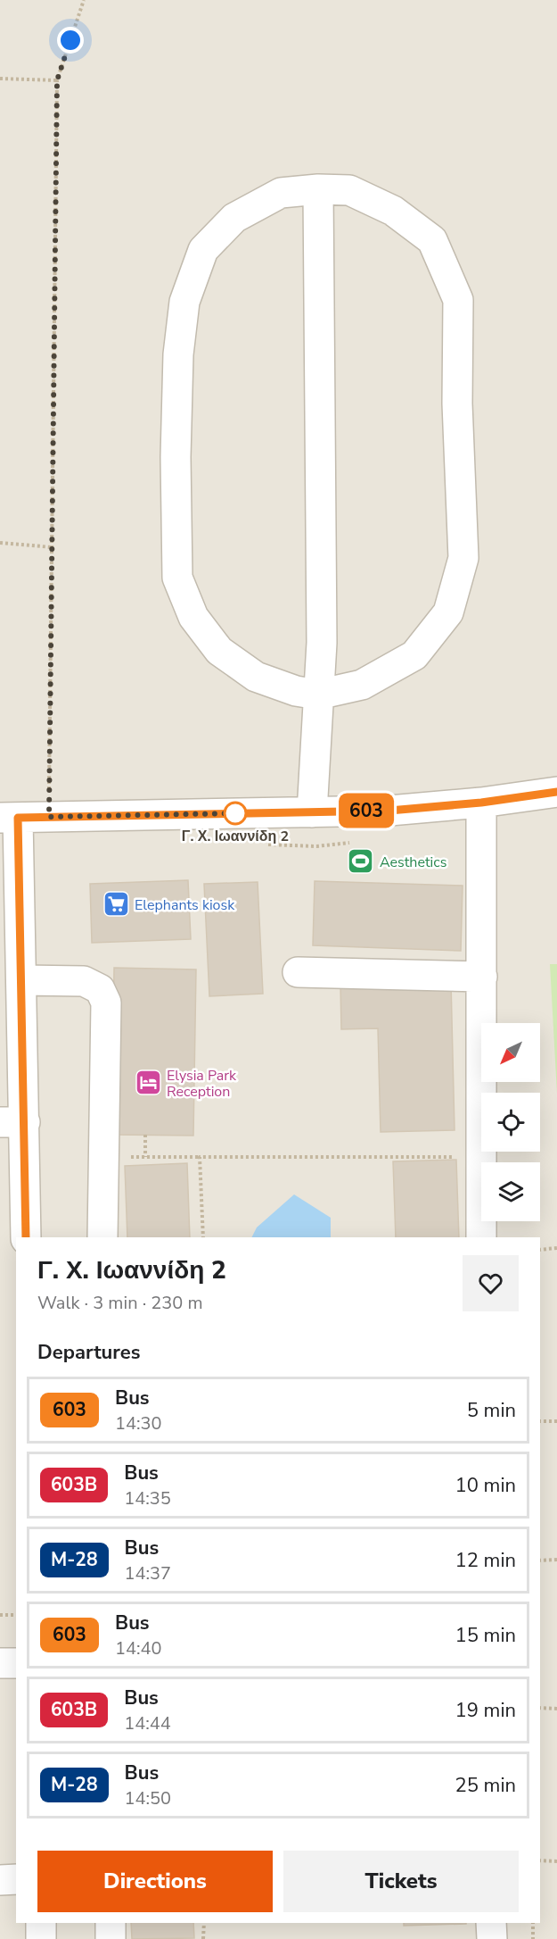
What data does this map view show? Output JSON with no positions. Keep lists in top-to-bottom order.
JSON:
{
  "places": {
    "other": ["Γ. Χ. Ιωαννίδη 2"],
    "sports": ["Aesthetics"],
    "supermarket": ["Elephants kiosk"],
    "hotel": ["Elysia Park Reception"]
  },
  "lines": ["bus line 603"],
  "north": "bottom left",
  "page": {
    "on_map": "603",
    "heading": [
      ["Γ. Χ. Ιωαννίδη 2", "Walk · 3 min · 230 m"],
      "Departures"
    ],
    "list": [
      {
        "mark": "603",
        "name": "Bus",
        "note": "14:30",
        "value": "5 min"
      },
      {
        "mark": "603B",
        "name": "Bus",
        "note": "14:35",
        "value": "10 min"
      },
      {
        "mark": "M-28",
        "name": "Bus",
        "note": "14:37",
        "value": "12 min"
      },
      {
        "mark": "603",
        "name": "Bus",
        "note": "14:40",
        "value": "15 min"
      },
      {
        "mark": "603B",
        "name": "Bus",
        "note": "14:44",
        "value": "19 min"
      },
      {
        "mark": "M-28",
        "name": "Bus",
        "note": "14:50",
        "value": "25 min"
      }
    ],
    "buttons": ["Directions", "Tickets"]
  }
}
